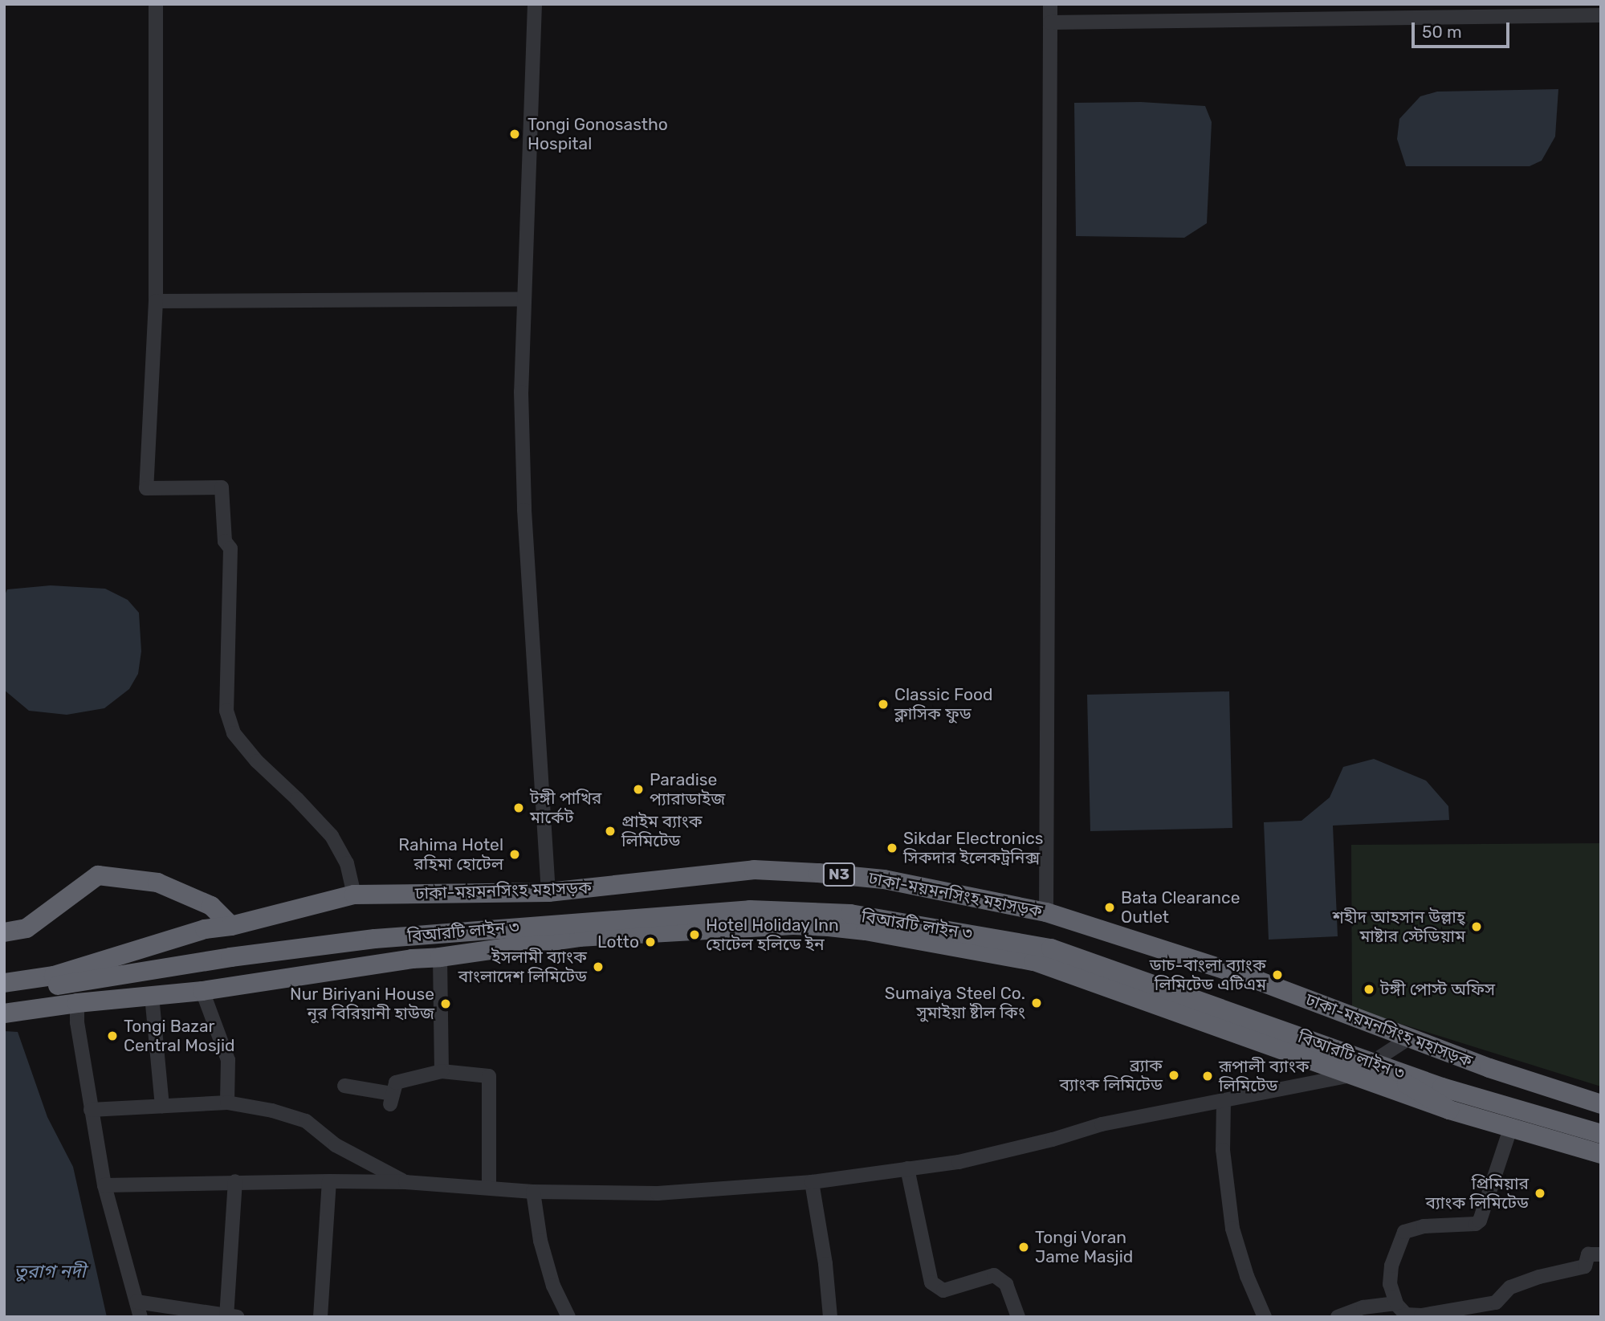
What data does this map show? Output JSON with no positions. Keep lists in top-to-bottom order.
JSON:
{
  "streets": {
    "highway": ["N3", "ঢাকা-ময়মনসিংহ মহাসড়ক", "বিআরটি লাইন ৩"]
  },
  "water": ["তুরাগ নদী"],
  "places": [
    "Tongi Gonosastho Hospital",
    "Classic Food ক্লাসিক ফুড",
    "Paradise প্যারাডাইজ",
    "টঙ্গী পাখির মার্কেট",
    "প্রাইম ব্যাংক লিমিটেড",
    "Sikdar Electronics সিকদার ইলেকট্রনিক্স",
    "Rahima Hotel রহিমা হোটেল",
    "Bata Clearance Outlet",
    "শহীদ আহসান উল্লাহ্‌ মাষ্টার স্টেডিয়াম",
    "Hotel Holiday Inn হোটেল হলিডে ইন",
    "Lotto",
    "ইসলামী ব্যাংক বাংলাদেশ লিমিটেড",
    "ডাচ-বাংলা ব্যাংক লিমিটেড এটিএম",
    "টঙ্গী পোস্ট অফিস",
    "Sumaiya Steel Co. সুমাইয়া ষ্টীল কিং",
    "Nur Biriyani House নূর বিরিয়ানী হাউজ",
    "Tongi Bazar Central Mosjid",
    "ব্র্যাক ব্যাংক লিমিটেড",
    "রূপালী ব্যাংক লিমিটেড",
    "প্রিমিয়ার ব্যাংক লিমিটেড",
    "Tongi Voran Jame Masjid"
  ],
  "scale_bar": "50 m"
}
